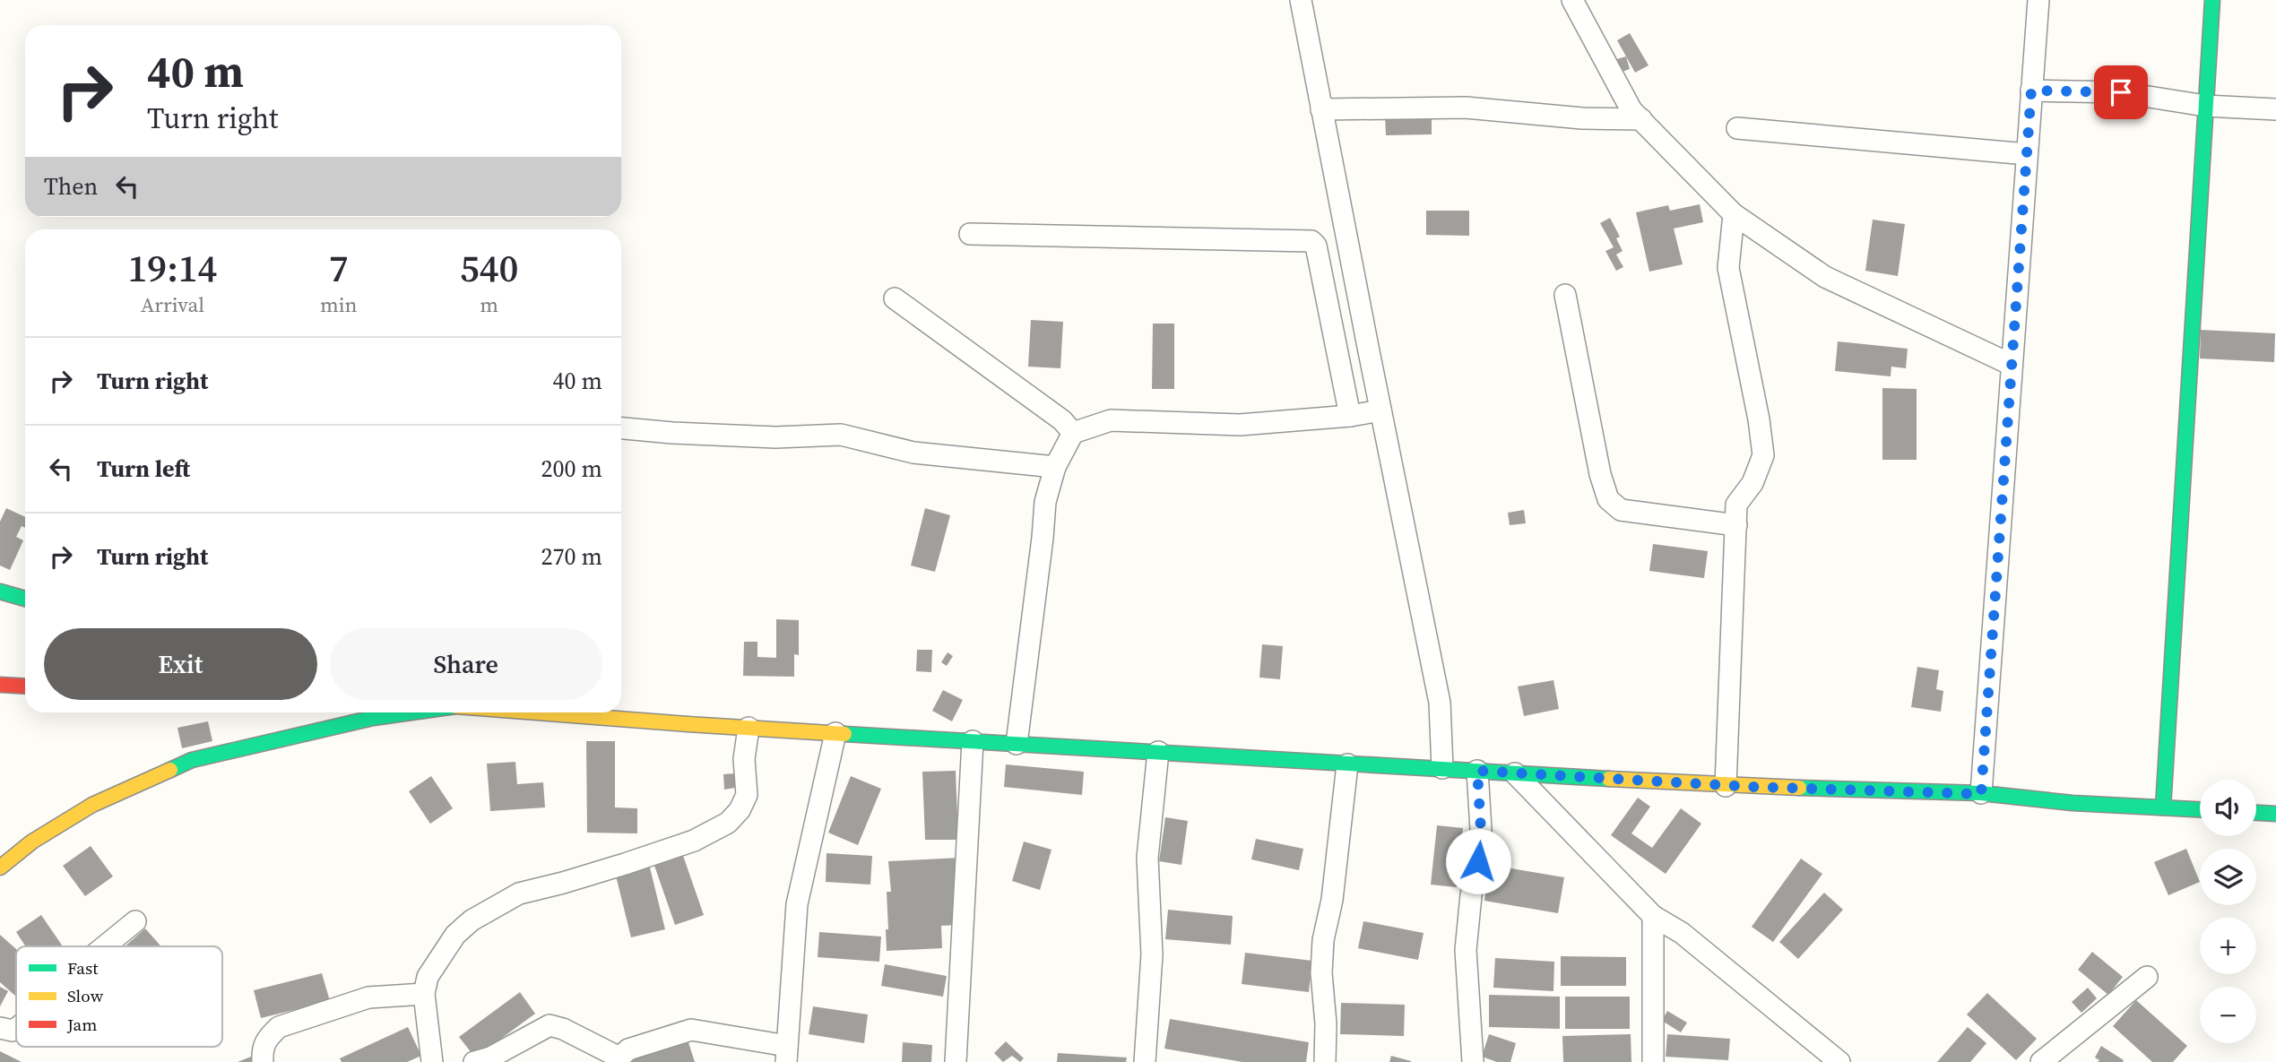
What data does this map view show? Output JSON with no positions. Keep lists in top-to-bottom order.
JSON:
{
  "legend": ["Fast", "Slow", "Jam"],
  "page": {
    "turn": ["40 m", "Turn right"],
    "then": "Then",
    "eta": [
      "19:14",
      "Arrival",
      "7",
      "min",
      "540",
      "m"
    ],
    "list": [
      {
        "name": "Turn right",
        "value": "40 m"
      },
      {
        "name": "Turn left",
        "value": "200 m"
      },
      {
        "name": "Turn right",
        "value": "270 m"
      }
    ],
    "buttons": ["Exit", "Share"],
    "map_buttons": ["+", "−"]
  }
}
